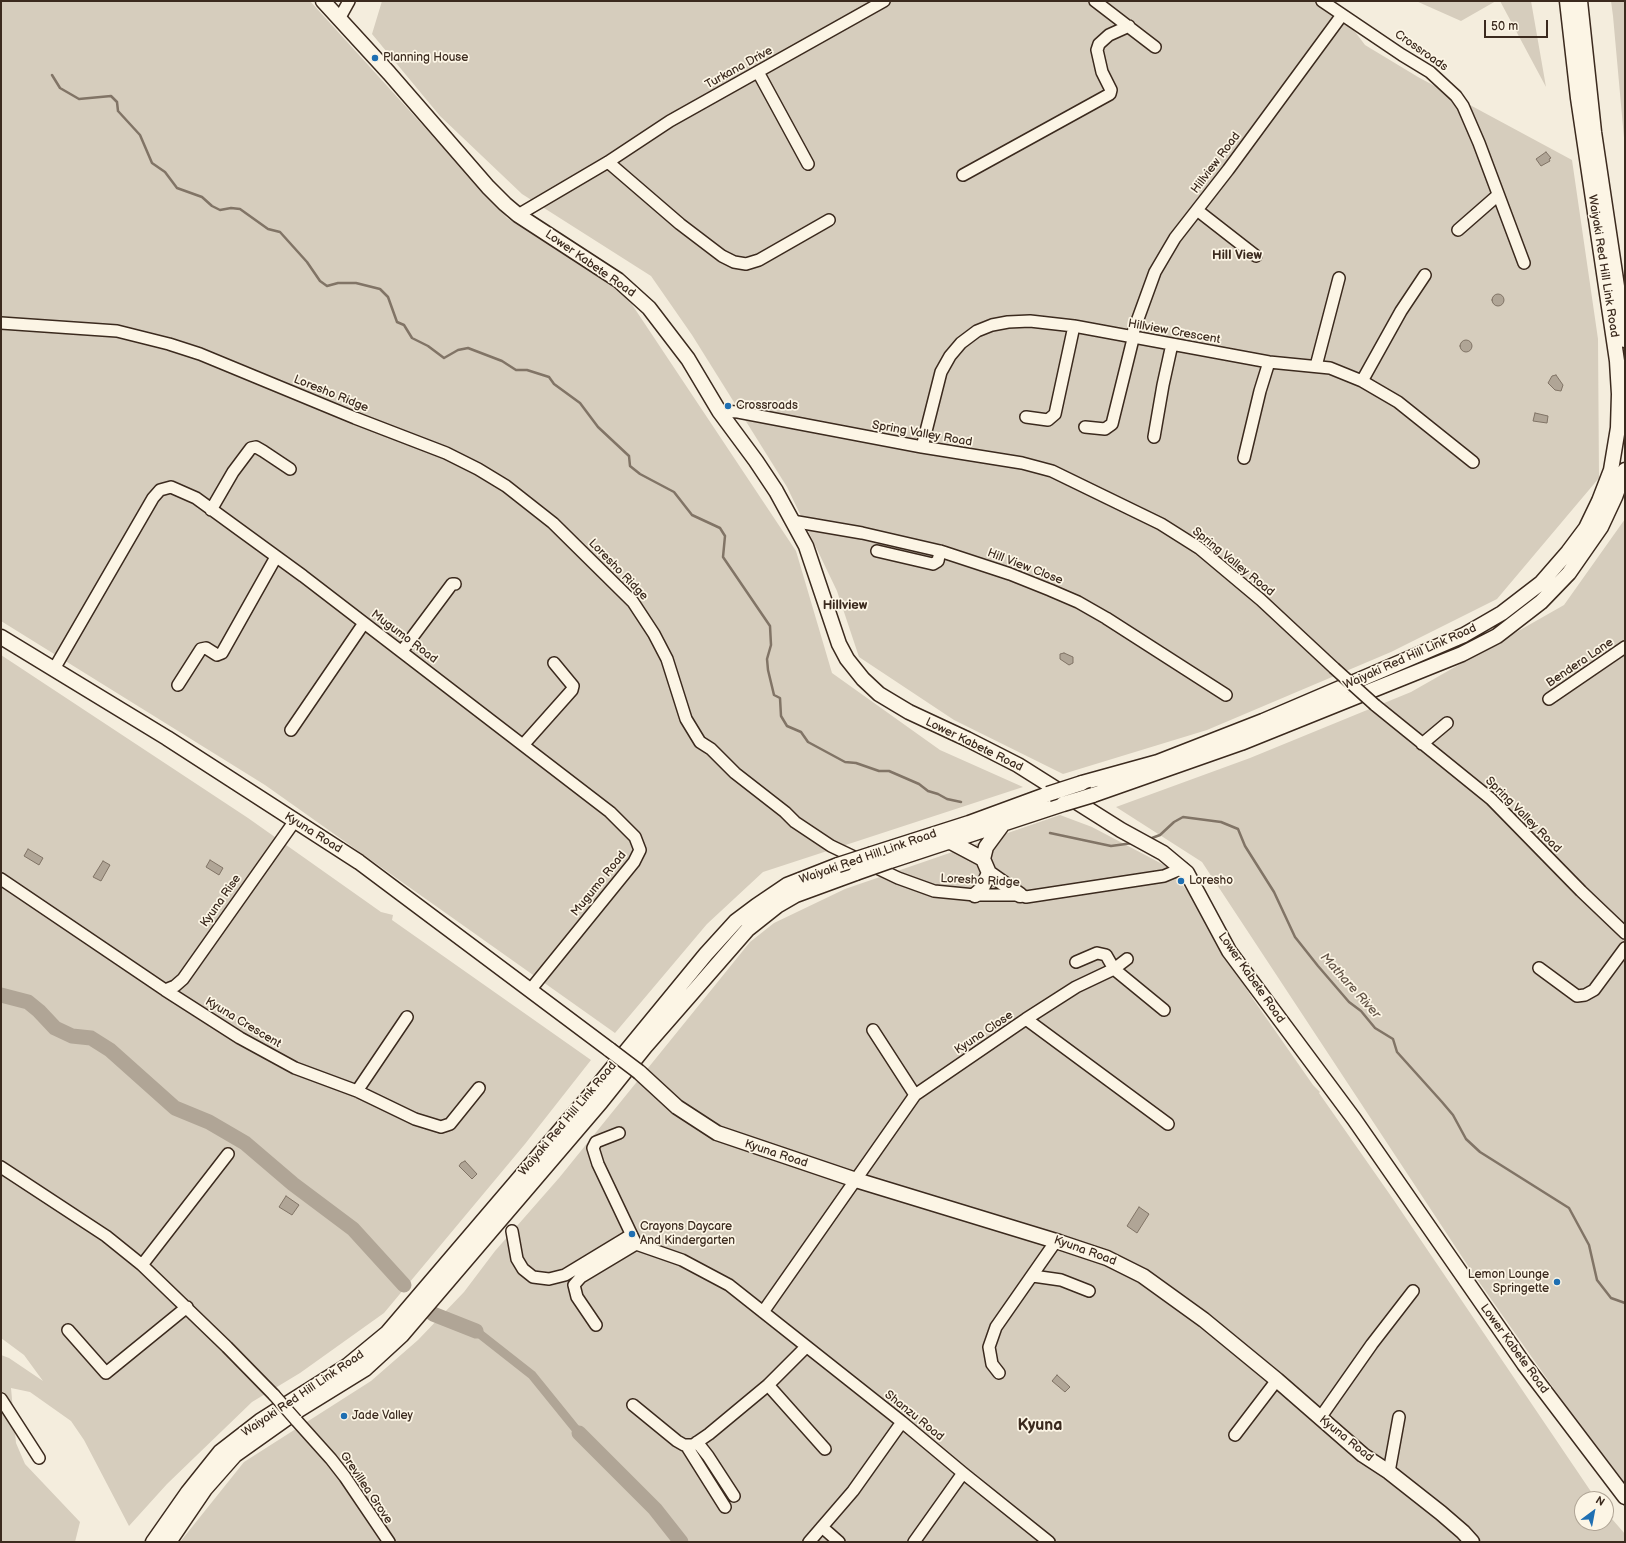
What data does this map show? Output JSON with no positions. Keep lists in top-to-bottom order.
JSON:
{
  "streets": {
    "main road": ["Lower Kabete Road", "Waiyaki Red Hill Link Road", "Kyuna Road"],
    "street": [
      "Crossroads",
      "Turkana Drive",
      "Hillview Road",
      "Hillview Crescent",
      "Loresho Ridge",
      "Spring Valley Road",
      "Hill View Close",
      "Mugumo Road",
      "Bendera Lane",
      "Kyuna Rise",
      "Kyuna Crescent",
      "Kyuna Close",
      "Shanzu Road",
      "Grevillea Grove"
    ]
  },
  "crossings": [
    ["Crossroads", "Hillview Road"],
    ["Turkana Drive", "Lower Kabete Road"],
    ["Hillview Road", "Hillview Crescent"],
    ["Lower Kabete Road", "Loresho Ridge"],
    ["Lower Kabete Road", "Spring Valley Road"],
    ["Lower Kabete Road", "Hill View Close"],
    ["Hillview Crescent", "Spring Valley Road"],
    ["Mugumo Road", "Kyuna Road"],
    ["Kyuna Road", "Kyuna Rise"],
    ["Kyuna Road", "Kyuna Close"],
    ["Kyuna Rise", "Kyuna Crescent"]
  ],
  "districts": ["Hill View", "Hillview", "Kyuna"],
  "water": ["Mathare River"],
  "places": [
    "Planning House",
    "Crossroads",
    "Loresho",
    "Crayons Daycare And Kindergarten",
    "Lemon Lounge Springette",
    "Jade Valley"
  ],
  "scale_bar": "50 m",
  "north": "top right"
}
